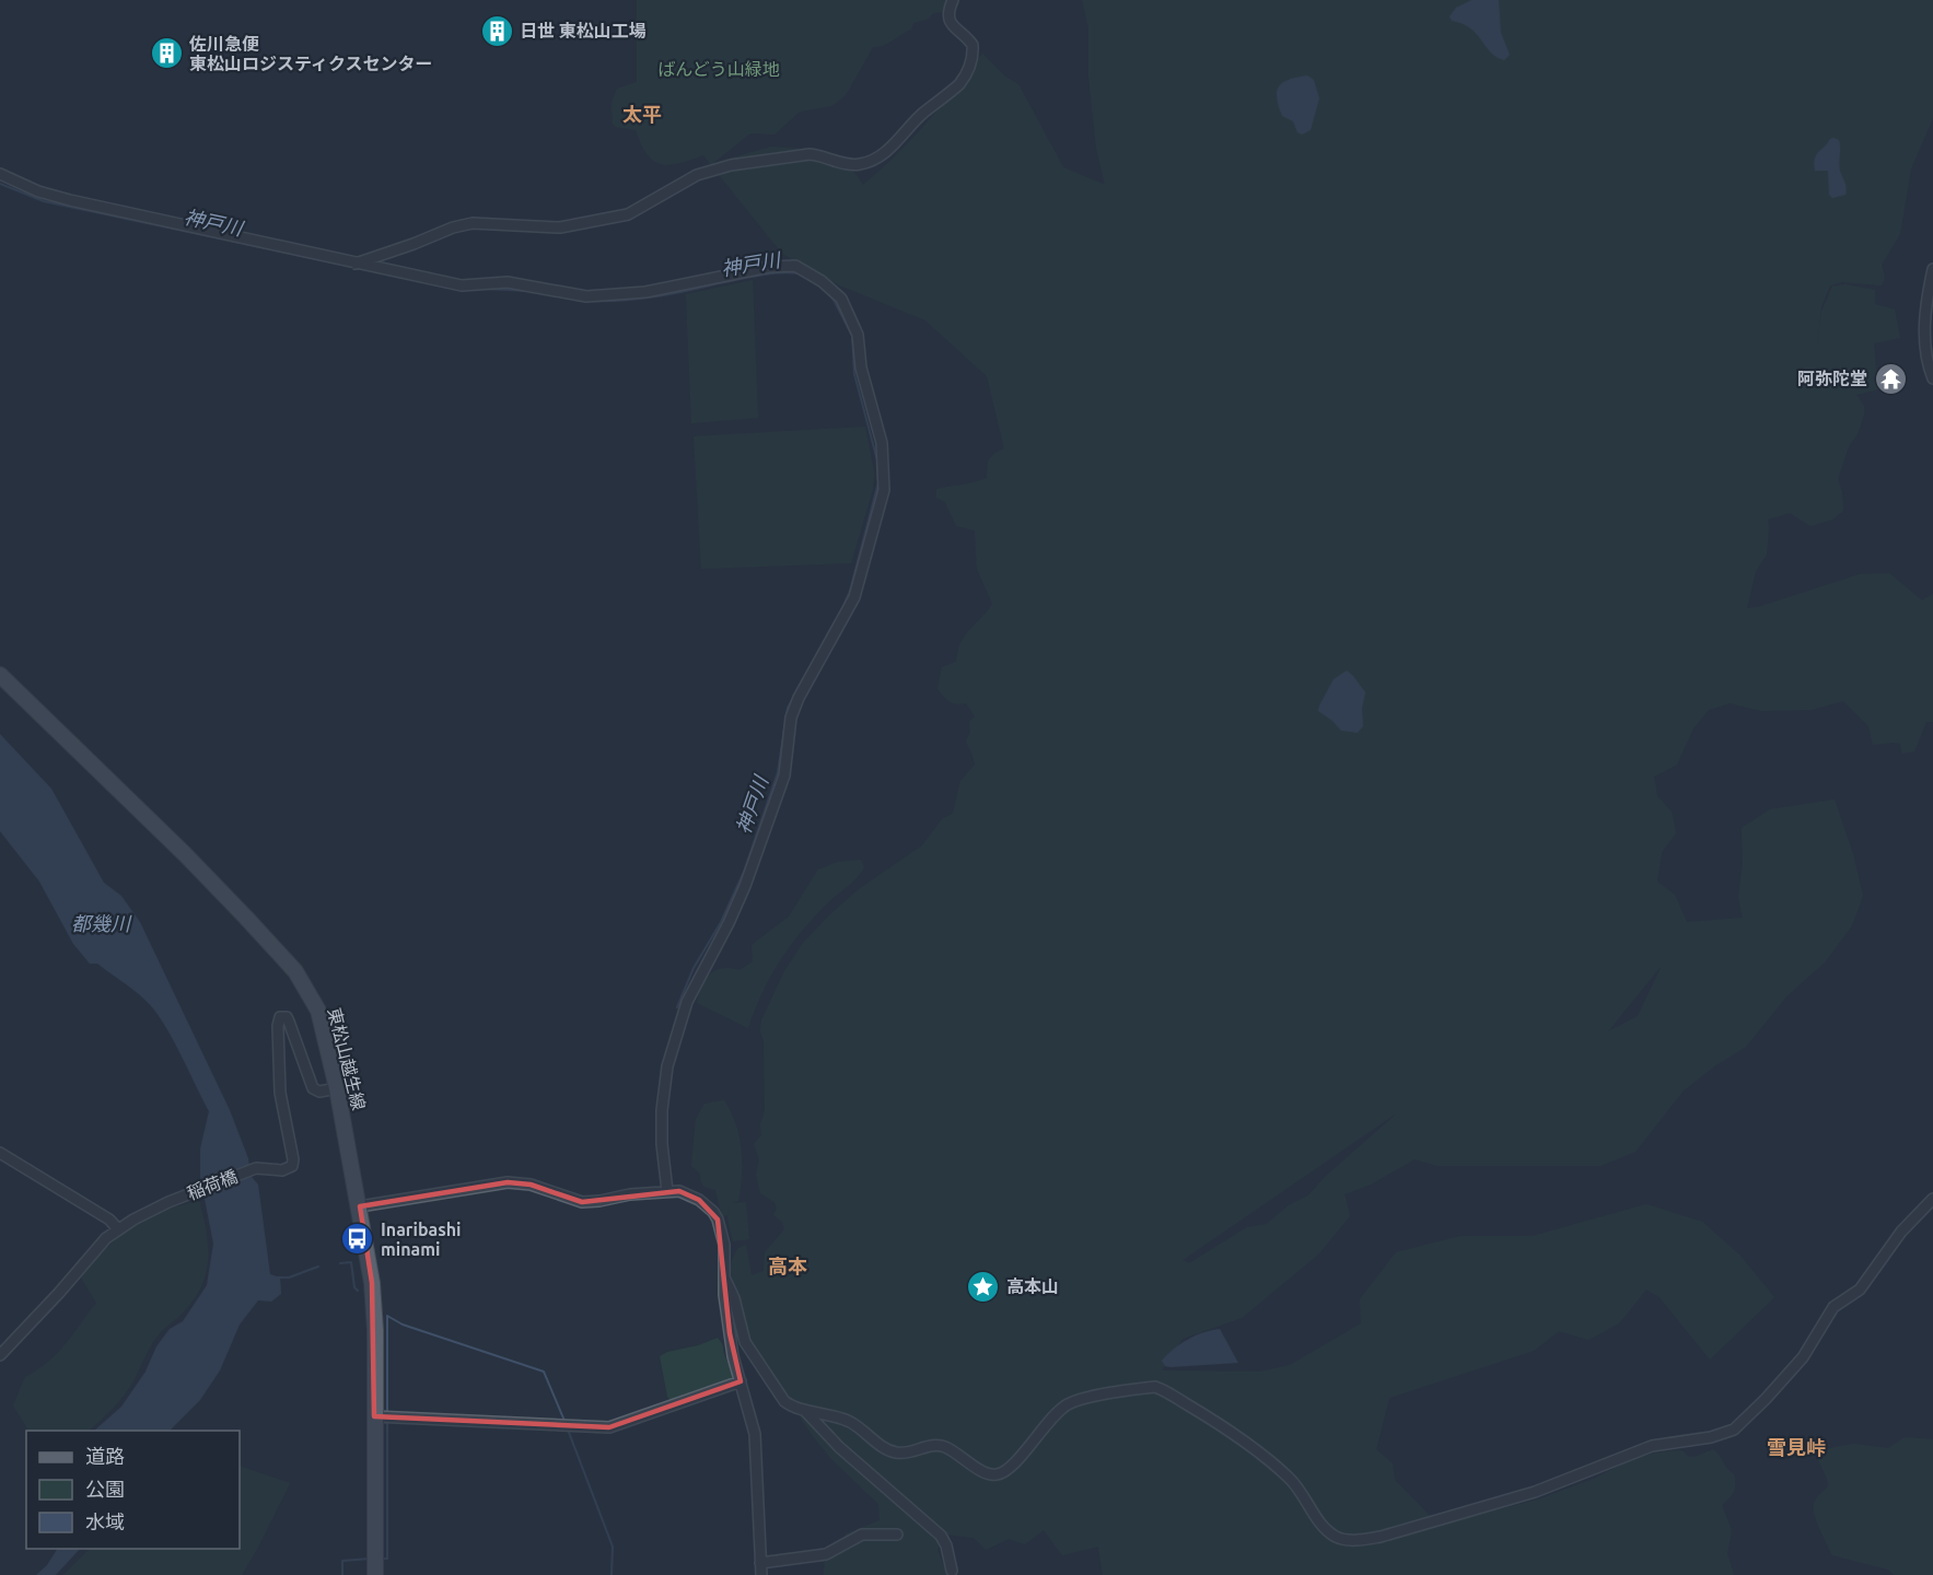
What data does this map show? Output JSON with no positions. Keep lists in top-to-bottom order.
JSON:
{
  "streets": {
    "main road": ["東松山越生線"],
    "street": ["稲荷橋"]
  },
  "crossings": [
    ["東松山越生線", "稲荷橋"]
  ],
  "districts": ["太平", "高本", "雪見峠"],
  "water": ["神戸川", "都幾川"],
  "parks": ["ばんどう山緑地"],
  "places": {
    "building": ["日世 東松山工場", "佐川急便 東松山ロジスティクスセンター"],
    "temple": ["阿弥陀堂"],
    "bus stop": ["Inaribashi minami"],
    "place": ["高本山"]
  },
  "legend": ["道路", "公園", "水域"]
}
